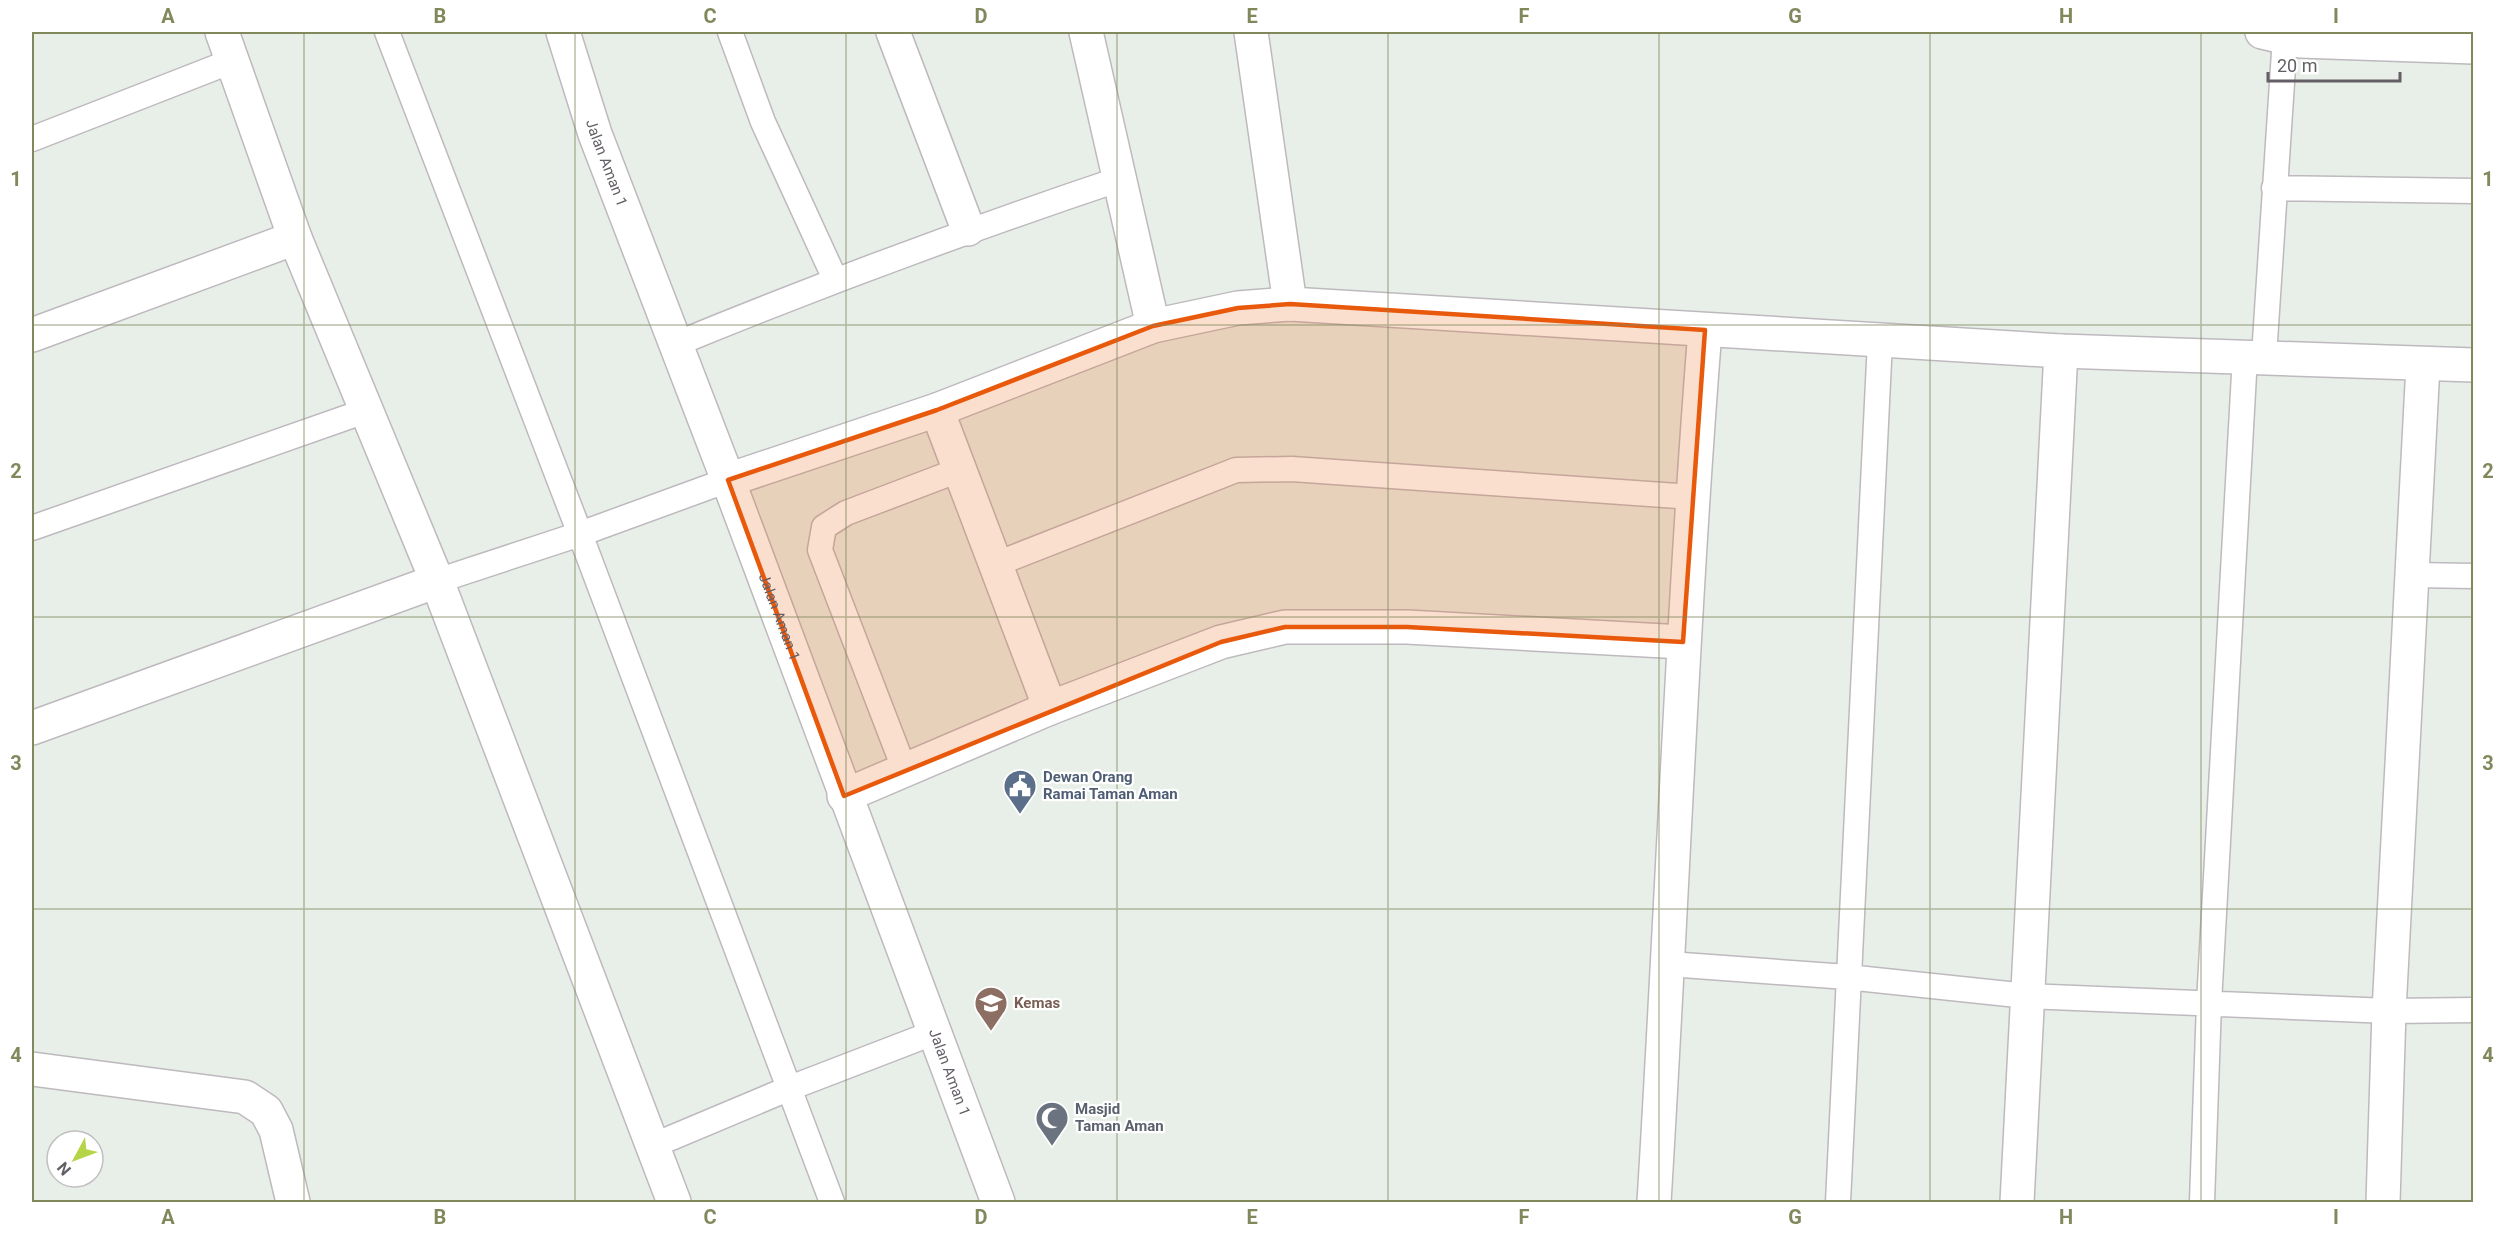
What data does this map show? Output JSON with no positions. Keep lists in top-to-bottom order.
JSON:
{
  "streets": {
    "street": ["Jalan Aman 1"]
  },
  "places": {
    "public building": ["Dewan Orang Ramai Taman Aman"],
    "school or university": ["Kemas"],
    "mosque": ["Masjid Taman Aman"]
  },
  "scale_bar": "20 m",
  "north": "bottom left",
  "grid": {
    "columns": [
      "A",
      "B",
      "C",
      "D",
      "E",
      "F",
      "G",
      "H",
      "I"
    ],
    "rows": [
      "1",
      "2",
      "3",
      "4"
    ]
  }
}
